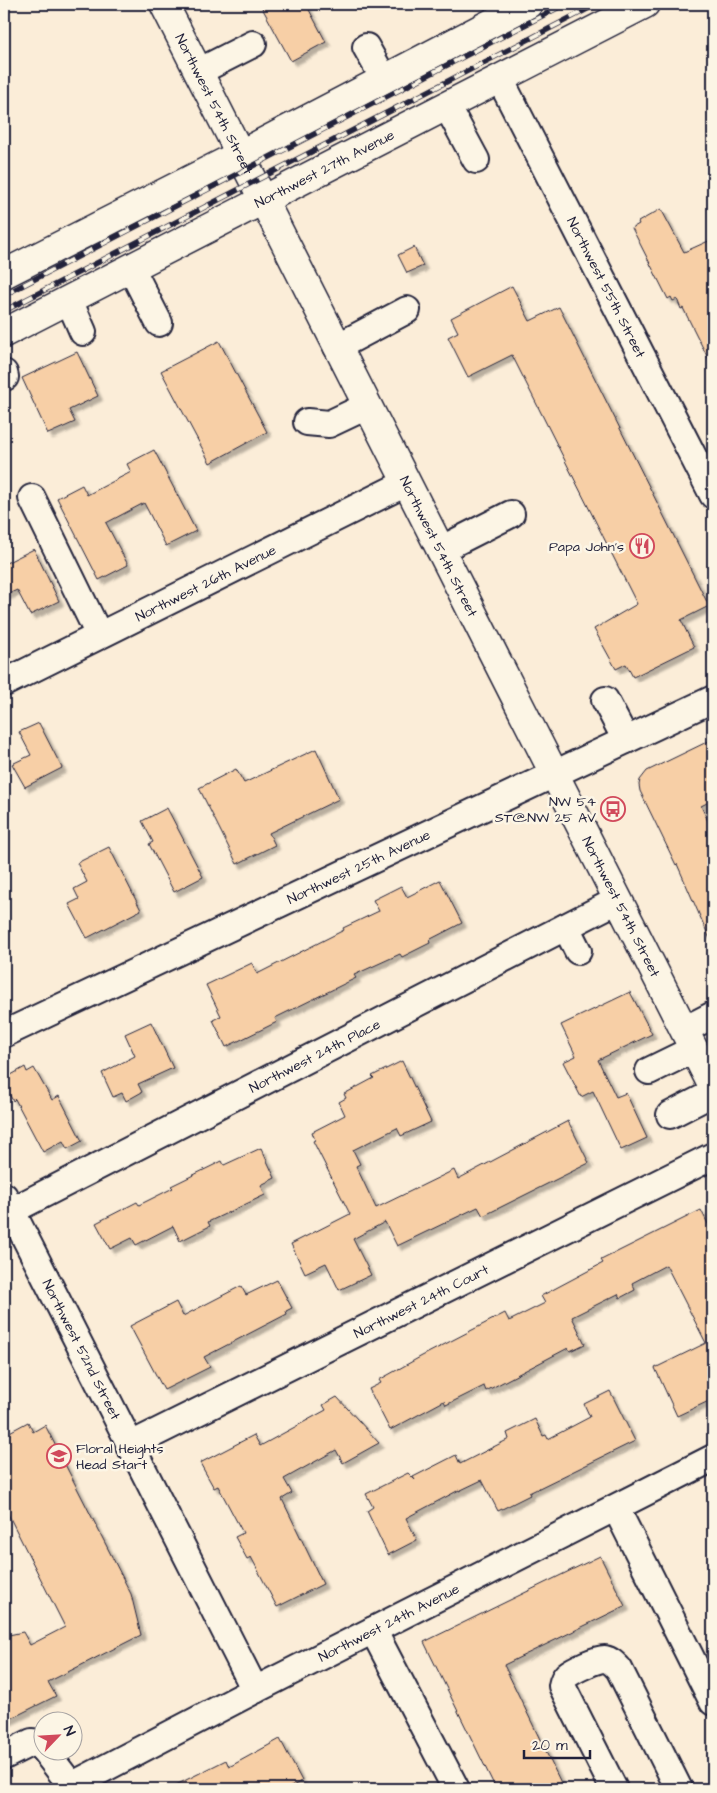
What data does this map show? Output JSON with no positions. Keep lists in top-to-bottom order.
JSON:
{
  "streets": {
    "main road": ["Northwest 54th Street", "Northwest 27th Avenue"],
    "street": [
      "Northwest 55th Street",
      "Northwest 26th Avenue",
      "Northwest 25th Avenue",
      "Northwest 24th Place",
      "Northwest 24th Court",
      "Northwest 52nd Street",
      "Northwest 24th Avenue"
    ]
  },
  "crossings": [
    ["Northwest 54th Street", "Northwest 27th Avenue"],
    ["Northwest 54th Street", "Northwest 26th Avenue"],
    ["Northwest 54th Street", "Northwest 25th Avenue"],
    ["Northwest 54th Street", "Northwest 24th Place"],
    ["Northwest 27th Avenue", "Northwest 55th Street"],
    ["Northwest 24th Place", "Northwest 52nd Street"],
    ["Northwest 24th Court", "Northwest 52nd Street"],
    ["Northwest 52nd Street", "Northwest 24th Avenue"]
  ],
  "places": {
    "restaurant": ["Papa John's"],
    "bus stop": ["NW 54 ST@NW 25 AV"],
    "school or university": ["Floral Heights Head Start"]
  },
  "scale_bar": "20 m",
  "north": "top right"
}
